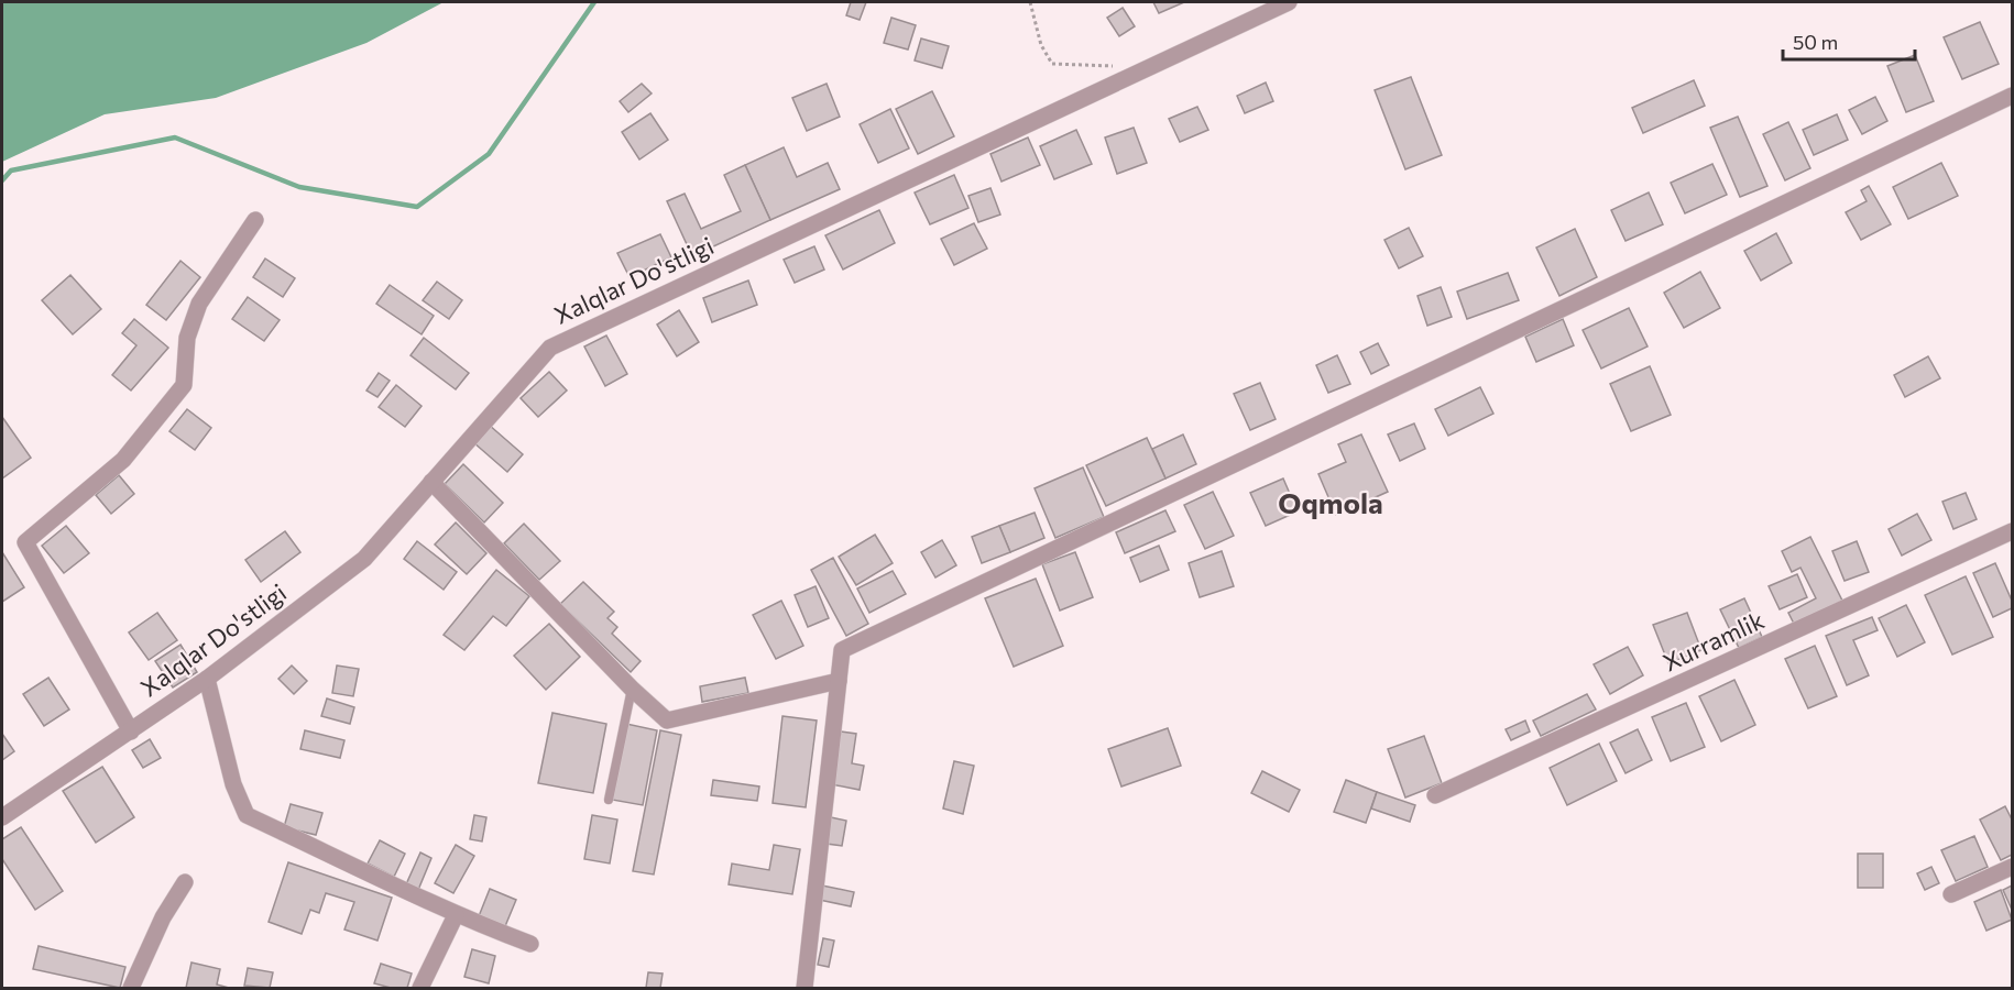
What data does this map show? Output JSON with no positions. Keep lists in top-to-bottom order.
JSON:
{
  "streets": {
    "street": ["Xalqlar Do'stligi", "Xurramlik"]
  },
  "districts": ["Oqmola"],
  "scale_bar": "50 m"
}
